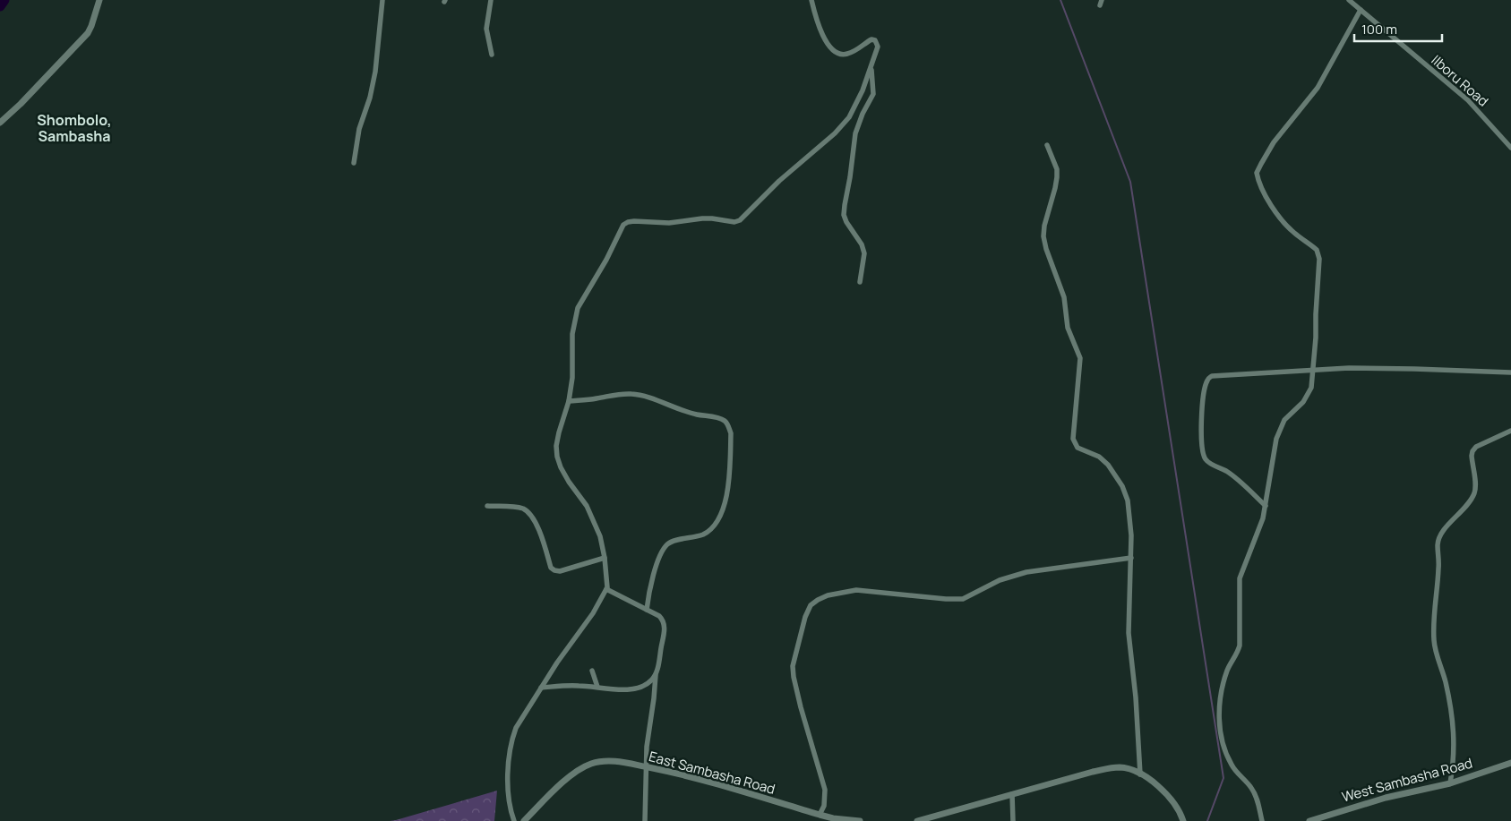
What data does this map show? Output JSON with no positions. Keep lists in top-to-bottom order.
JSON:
{
  "streets": {
    "street": ["Ilboru Road", "East Sambasha Road", "West Sambasha Road"]
  },
  "districts": ["Shombolo, Sambasha"],
  "scale_bar": "100 m"
}
